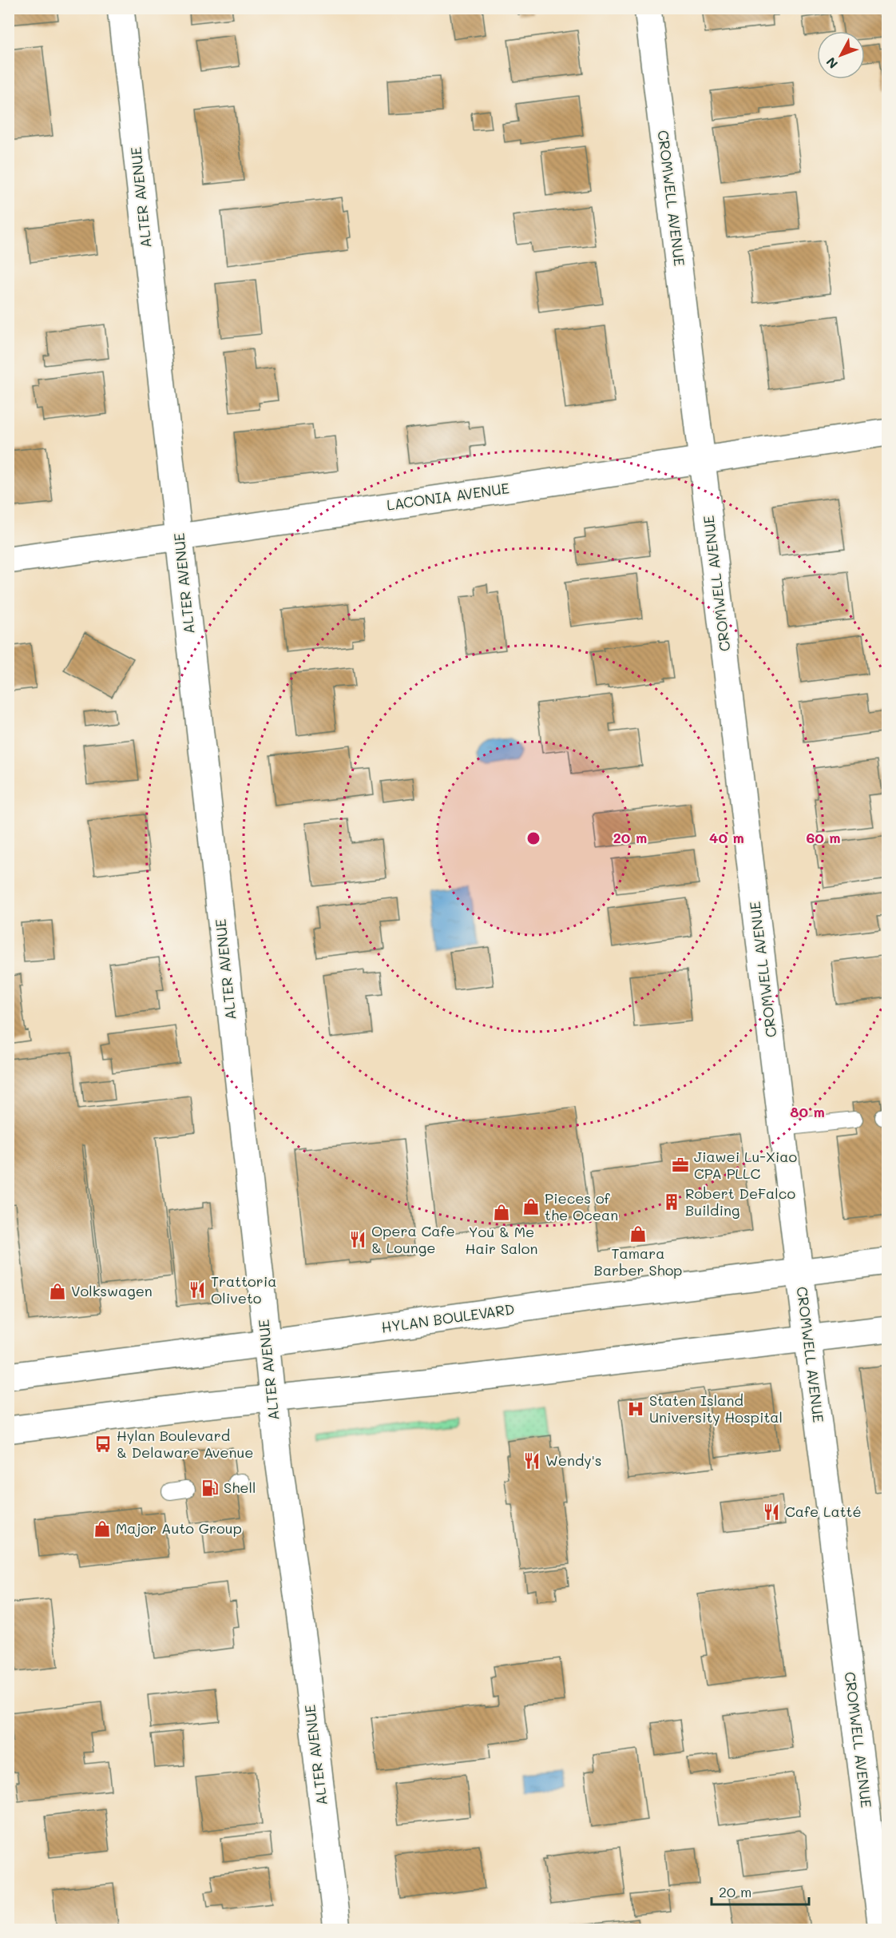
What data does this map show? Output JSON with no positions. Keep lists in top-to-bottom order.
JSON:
{
  "streets": {
    "street": [
      "ALTER AVENUE",
      "CROMWELL AVENUE",
      "LACONIA AVENUE",
      "HYLAN BOULEVARD"
    ]
  },
  "crossings": [
    ["ALTER AVENUE", "LACONIA AVENUE"],
    ["ALTER AVENUE", "HYLAN BOULEVARD"],
    ["CROMWELL AVENUE", "LACONIA AVENUE"],
    ["CROMWELL AVENUE", "HYLAN BOULEVARD"]
  ],
  "places": {
    "office": ["Jiawei Lu-Xiao CPA PLLC"],
    "building": ["Robert DeFalco Building"],
    "shop": [
      "Pieces of the Ocean",
      "You & Me Hair Salon",
      "Tamara Barber Shop",
      "Volkswagen",
      "Major Auto Group"
    ],
    "restaurant": [
      "Opera Cafe & Lounge",
      "Trattoria Oliveto",
      "Wendy's",
      "Cafe Latté"
    ],
    "hospital": ["Staten Island University Hospital"],
    "bus stop": ["Hylan Boulevard & Delaware Avenue"],
    "fuel station": ["Shell"]
  },
  "scale_bar": "20 m",
  "north": "bottom left",
  "rings": [
    "20 m",
    "40 m",
    "60 m",
    "80 m"
  ]
}
